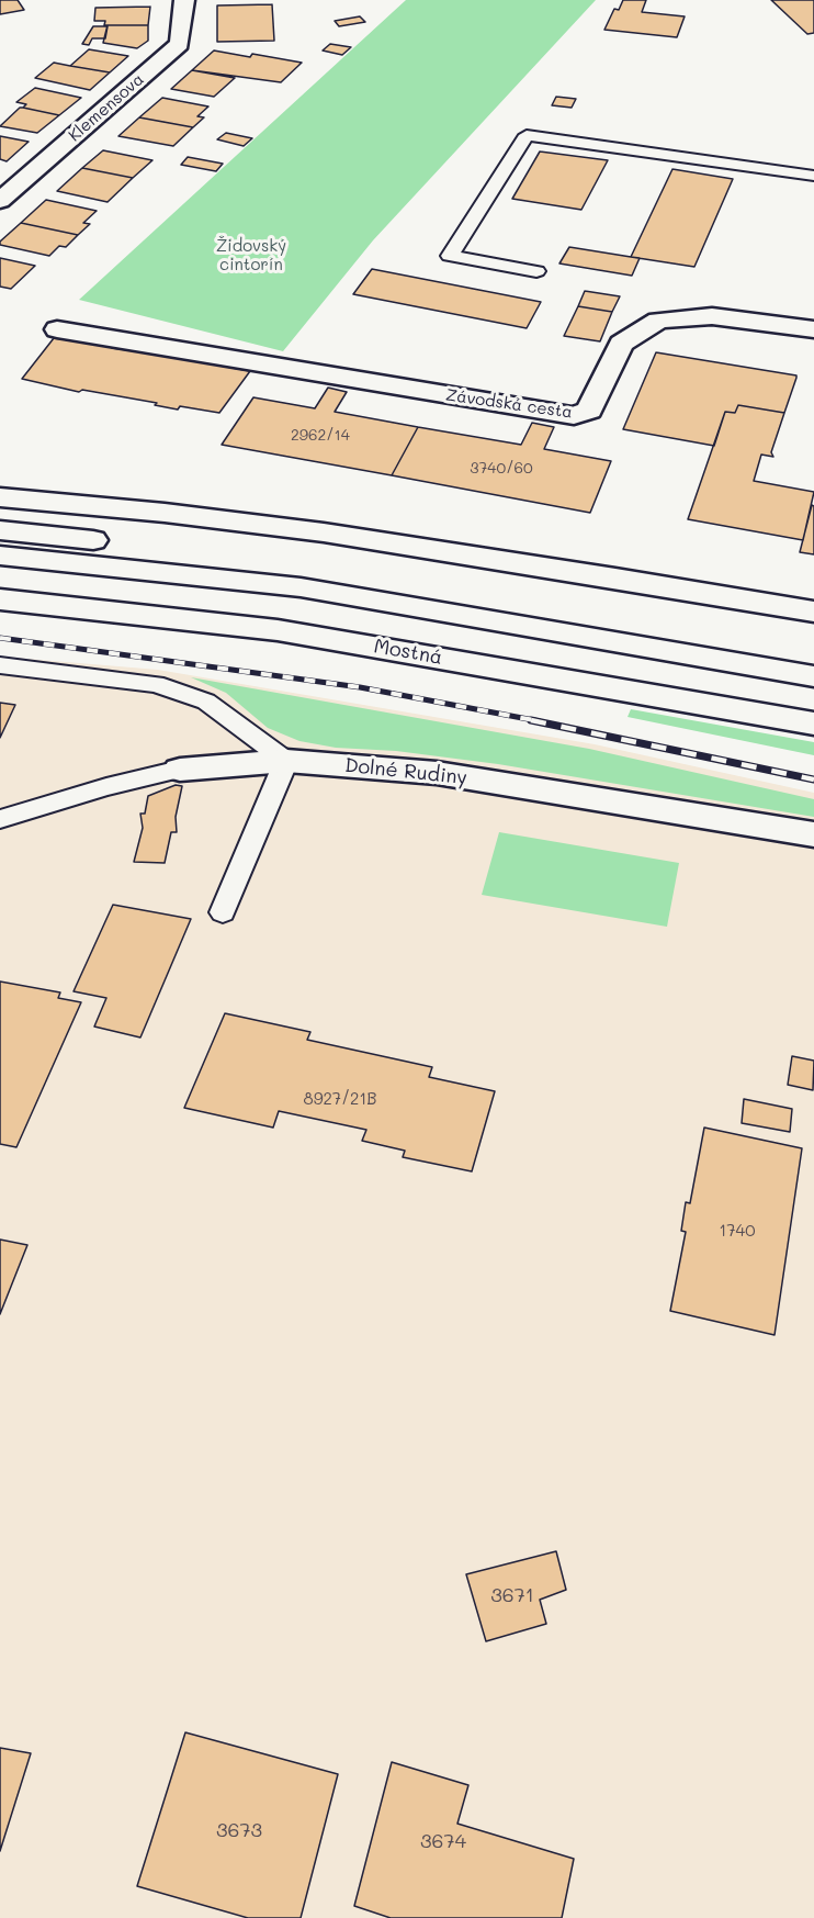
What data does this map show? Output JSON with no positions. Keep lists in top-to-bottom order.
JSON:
{
  "streets": {
    "main road": [
      "Klemensova",
      "Závodská cesta",
      "Mostná",
      "Dolné Rudiny"
    ]
  },
  "parks": ["Židovský cintorín"],
  "house_numbers": [
    "2962/14",
    "3740/60",
    "8927/21B",
    "1740",
    "3671",
    "3673",
    "3674"
  ]
}
